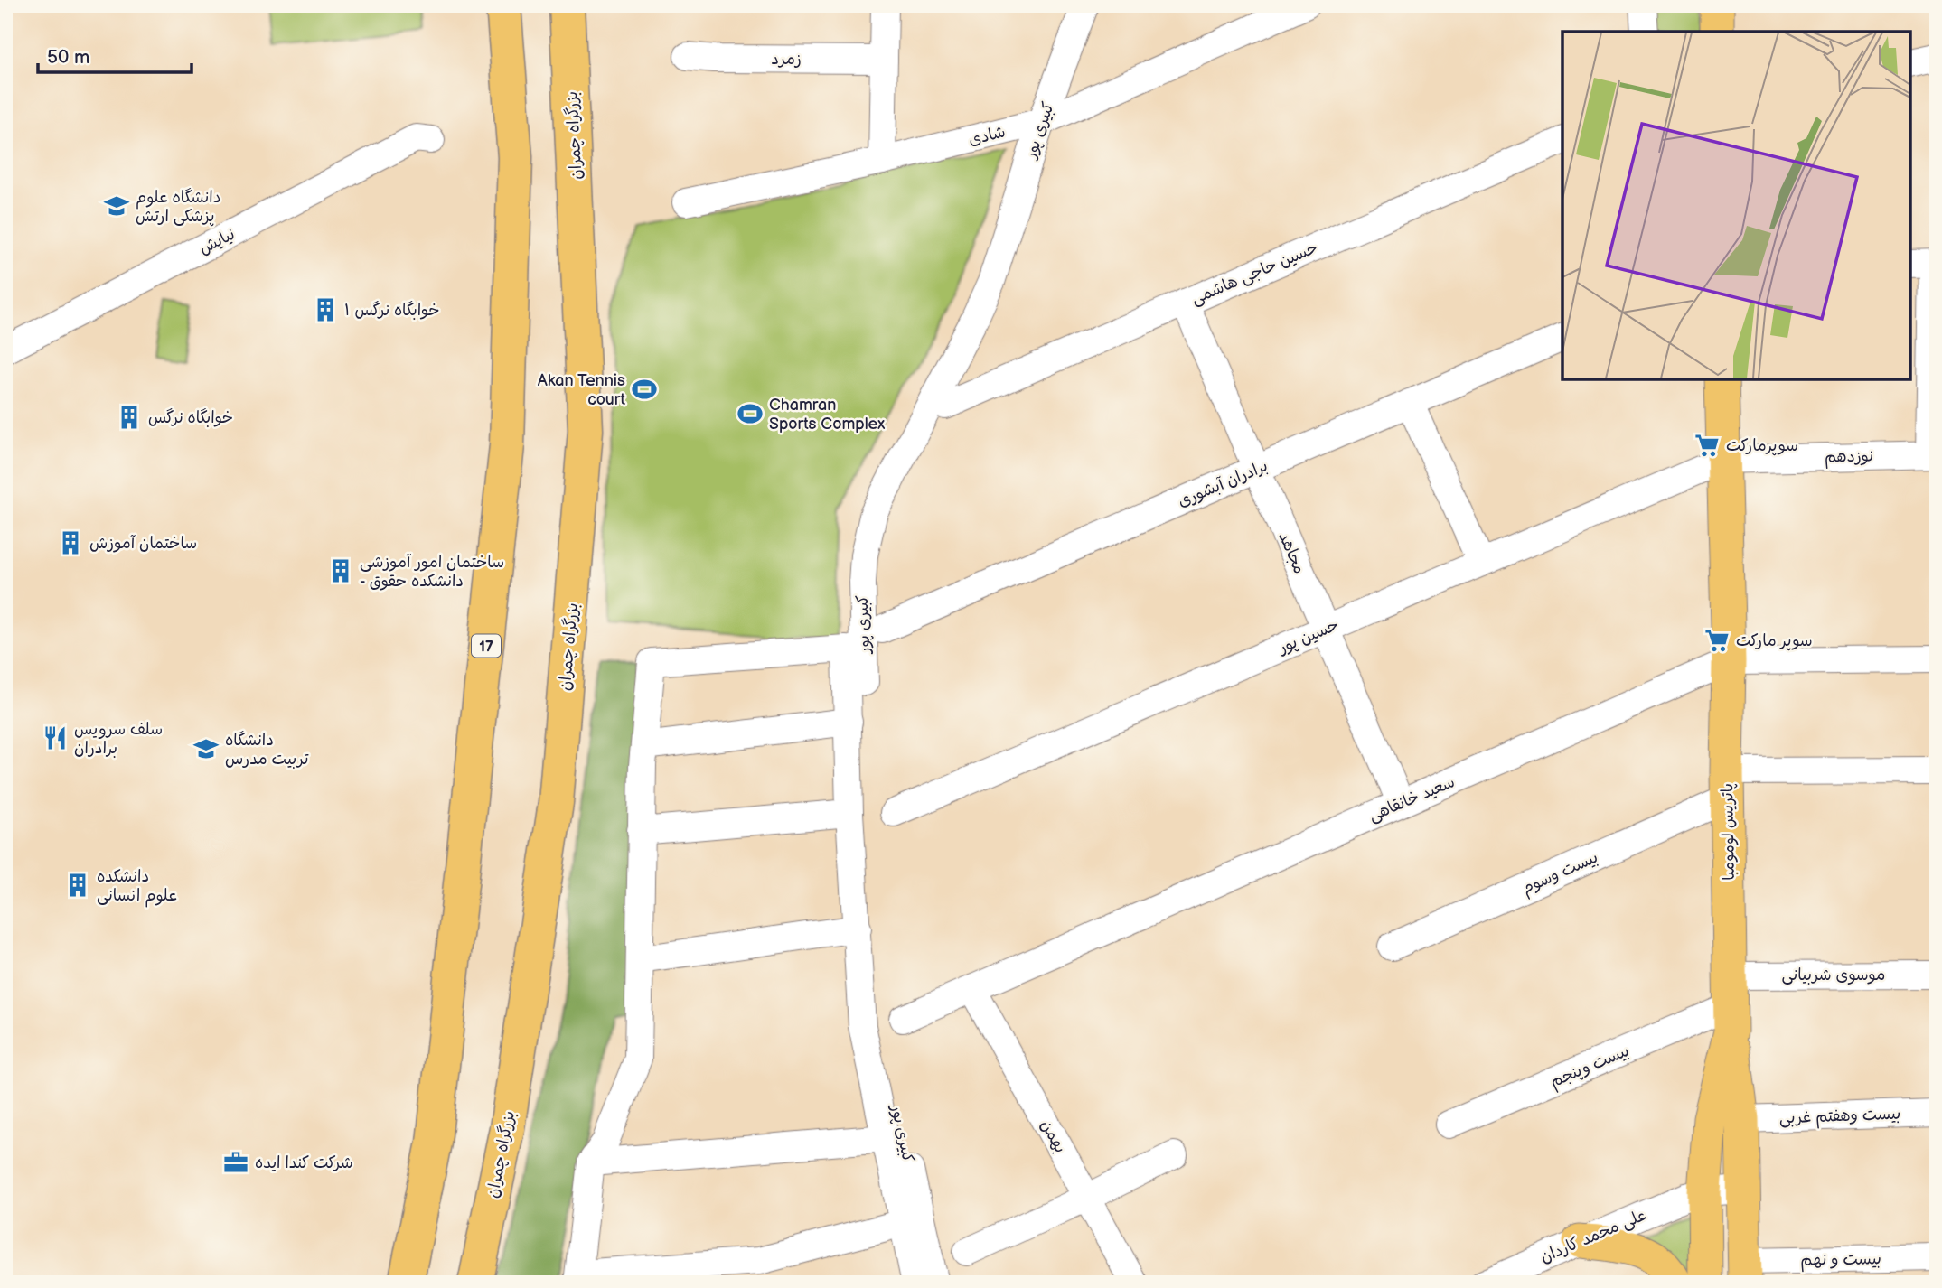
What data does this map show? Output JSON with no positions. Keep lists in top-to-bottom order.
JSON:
{
  "streets": {
    "highway": ["بزرگراه چمران", "17"],
    "main road": ["پاتریس لومومبا"],
    "street": [
      "زمرد",
      "کبیری پور",
      "شادی",
      "نیایش",
      "حسین حاجی هاشمی",
      "نوزدهم",
      "برادران آبشوری",
      "مجاهد",
      "حسین پور",
      "سعید خانقاهی",
      "بیست وسوم",
      "موسوی شربیانی",
      "بیست وپنجم",
      "بیست وهفتم غربی",
      "بهمن",
      "علی محمد کاردان",
      "بیست و نهم"
    ]
  },
  "crossings": [
    ["کبیری پور", "شادی"],
    ["حسین حاجی هاشمی", "مجاهد"],
    ["نوزدهم", "حسین پور"],
    ["نوزدهم", "پاتریس لومومبا"],
    ["برادران آبشوری", "مجاهد"],
    ["مجاهد", "حسین پور"],
    ["مجاهد", "سعید خانقاهی"],
    ["حسین پور", "پاتریس لومومبا"],
    ["سعید خانقاهی", "پاتریس لومومبا"],
    ["سعید خانقاهی", "بهمن"],
    ["پاتریس لومومبا", "بیست وسوم"],
    ["پاتریس لومومبا", "موسوی شربیانی"],
    ["پاتریس لومومبا", "بیست وپنجم"],
    ["پاتریس لومومبا", "علی محمد کاردان"],
    ["موسوی شربیانی", "بیست وپنجم"]
  ],
  "places": {
    "school or university": ["دانشگاه علوم پزشکی ارتش", "دانشگاه تربیت مدرس"],
    "building": [
      "خوابگاه نرگس ۱",
      "خوابگاه نرگس",
      "ساختمان آموزش",
      "ساختمان امور آموزشی - دانشکده حقوق",
      "دانشکده علوم انسانی"
    ],
    "sports": ["Akan Tennis court", "Chamran Sports Complex"],
    "supermarket": ["سوپرمارکت", "سوپر مارکت"],
    "restaurant": ["سلف سرویس برادران"],
    "office": ["شرکت کندا ایده"]
  },
  "scale_bar": "50 m"
}
